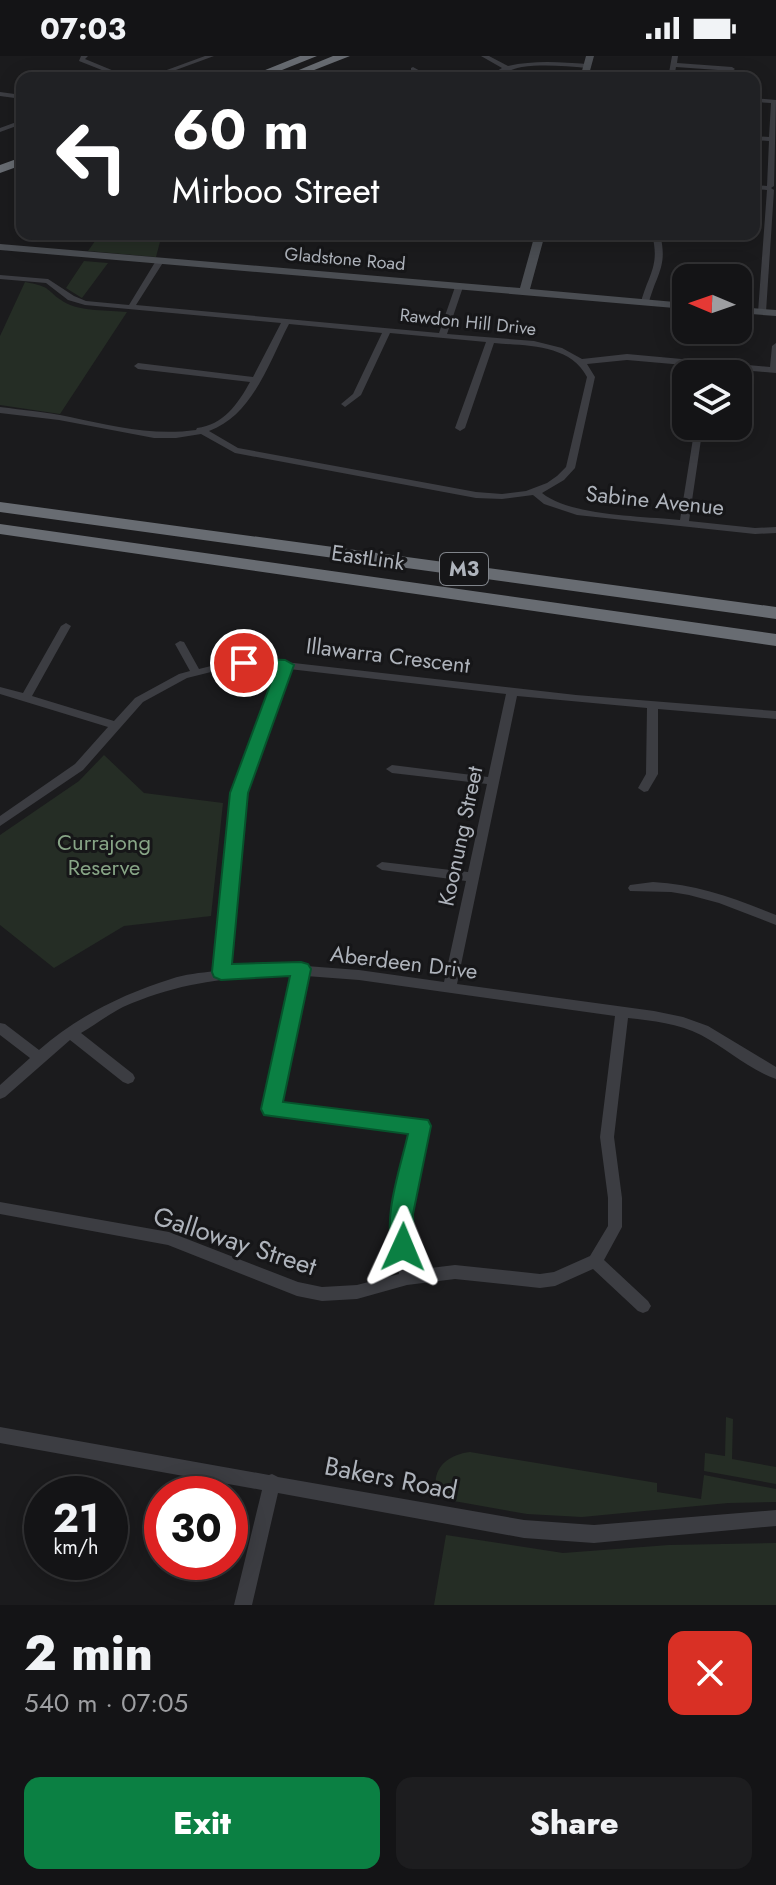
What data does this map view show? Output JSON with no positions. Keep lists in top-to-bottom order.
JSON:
{
  "streets": {
    "highway": ["EastLink", "M3"],
    "main road": ["Gladstone Road"],
    "street": [
      "Rawdon Hill Drive",
      "Sabine Avenue",
      "Illawarra Crescent",
      "Koonung Street",
      "Aberdeen Drive",
      "Galloway Street",
      "Bakers Road"
    ]
  },
  "crossings": [
    ["Illawarra Crescent", "Koonung Street"],
    ["Koonung Street", "Aberdeen Drive"]
  ],
  "parks": ["Currajong Reserve"],
  "north": "left",
  "page": {
    "status": "07:03",
    "turn": ["60 m", "Mirboo Street"],
    "speed": "21 km/h",
    "limit": "30",
    "heading": ["2 min", "540 m · 07:05"],
    "buttons": ["Exit", "Share"]
  }
}
